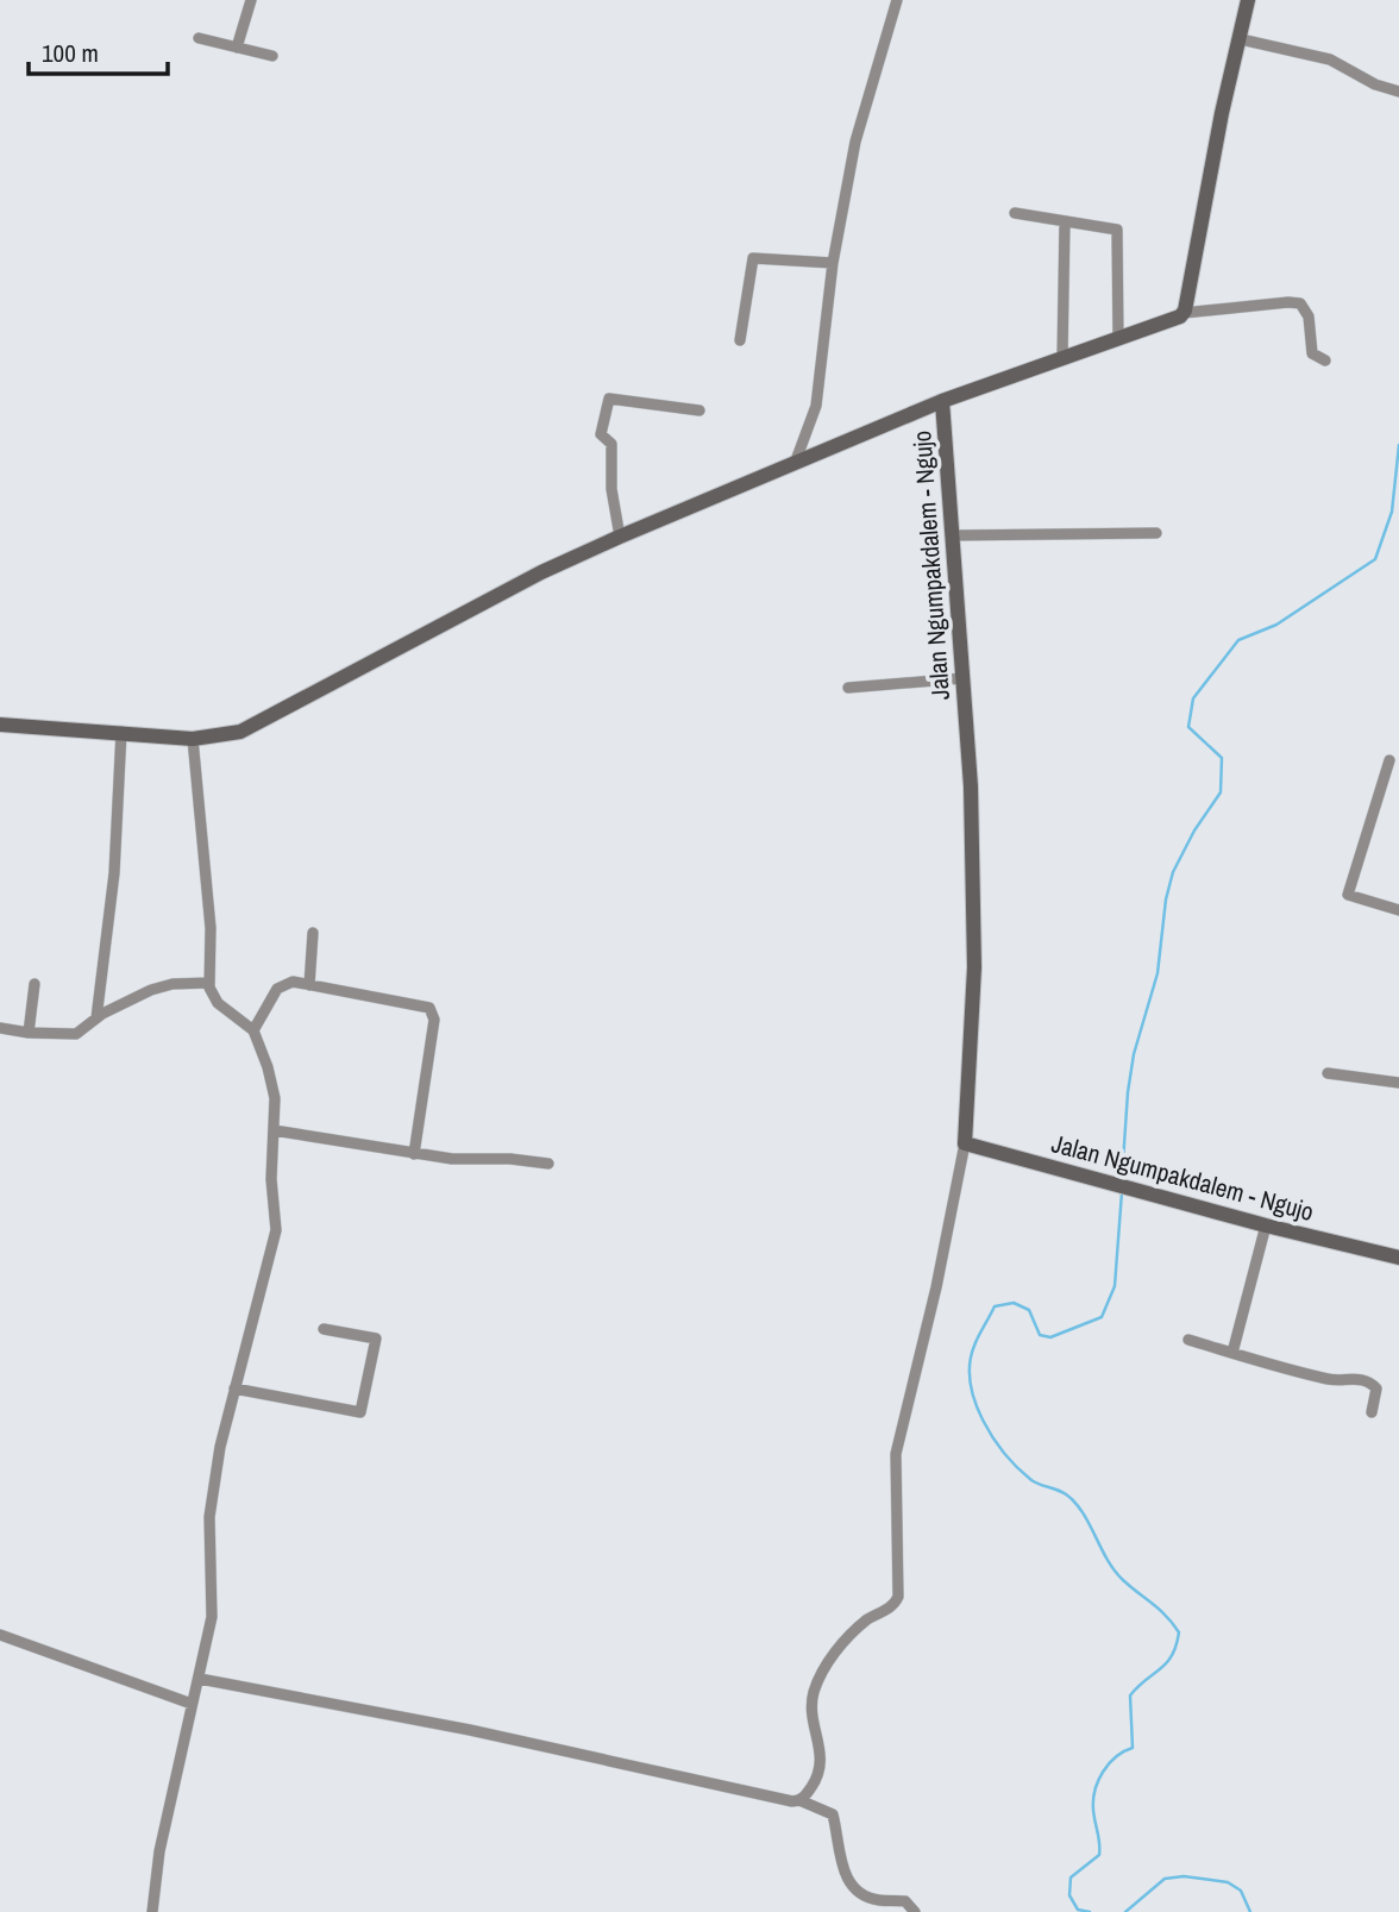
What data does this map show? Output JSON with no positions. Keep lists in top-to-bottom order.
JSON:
{
  "streets": {
    "street": ["Jalan Ngumpakdalem - Ngujo"]
  },
  "scale_bar": "100 m"
}
